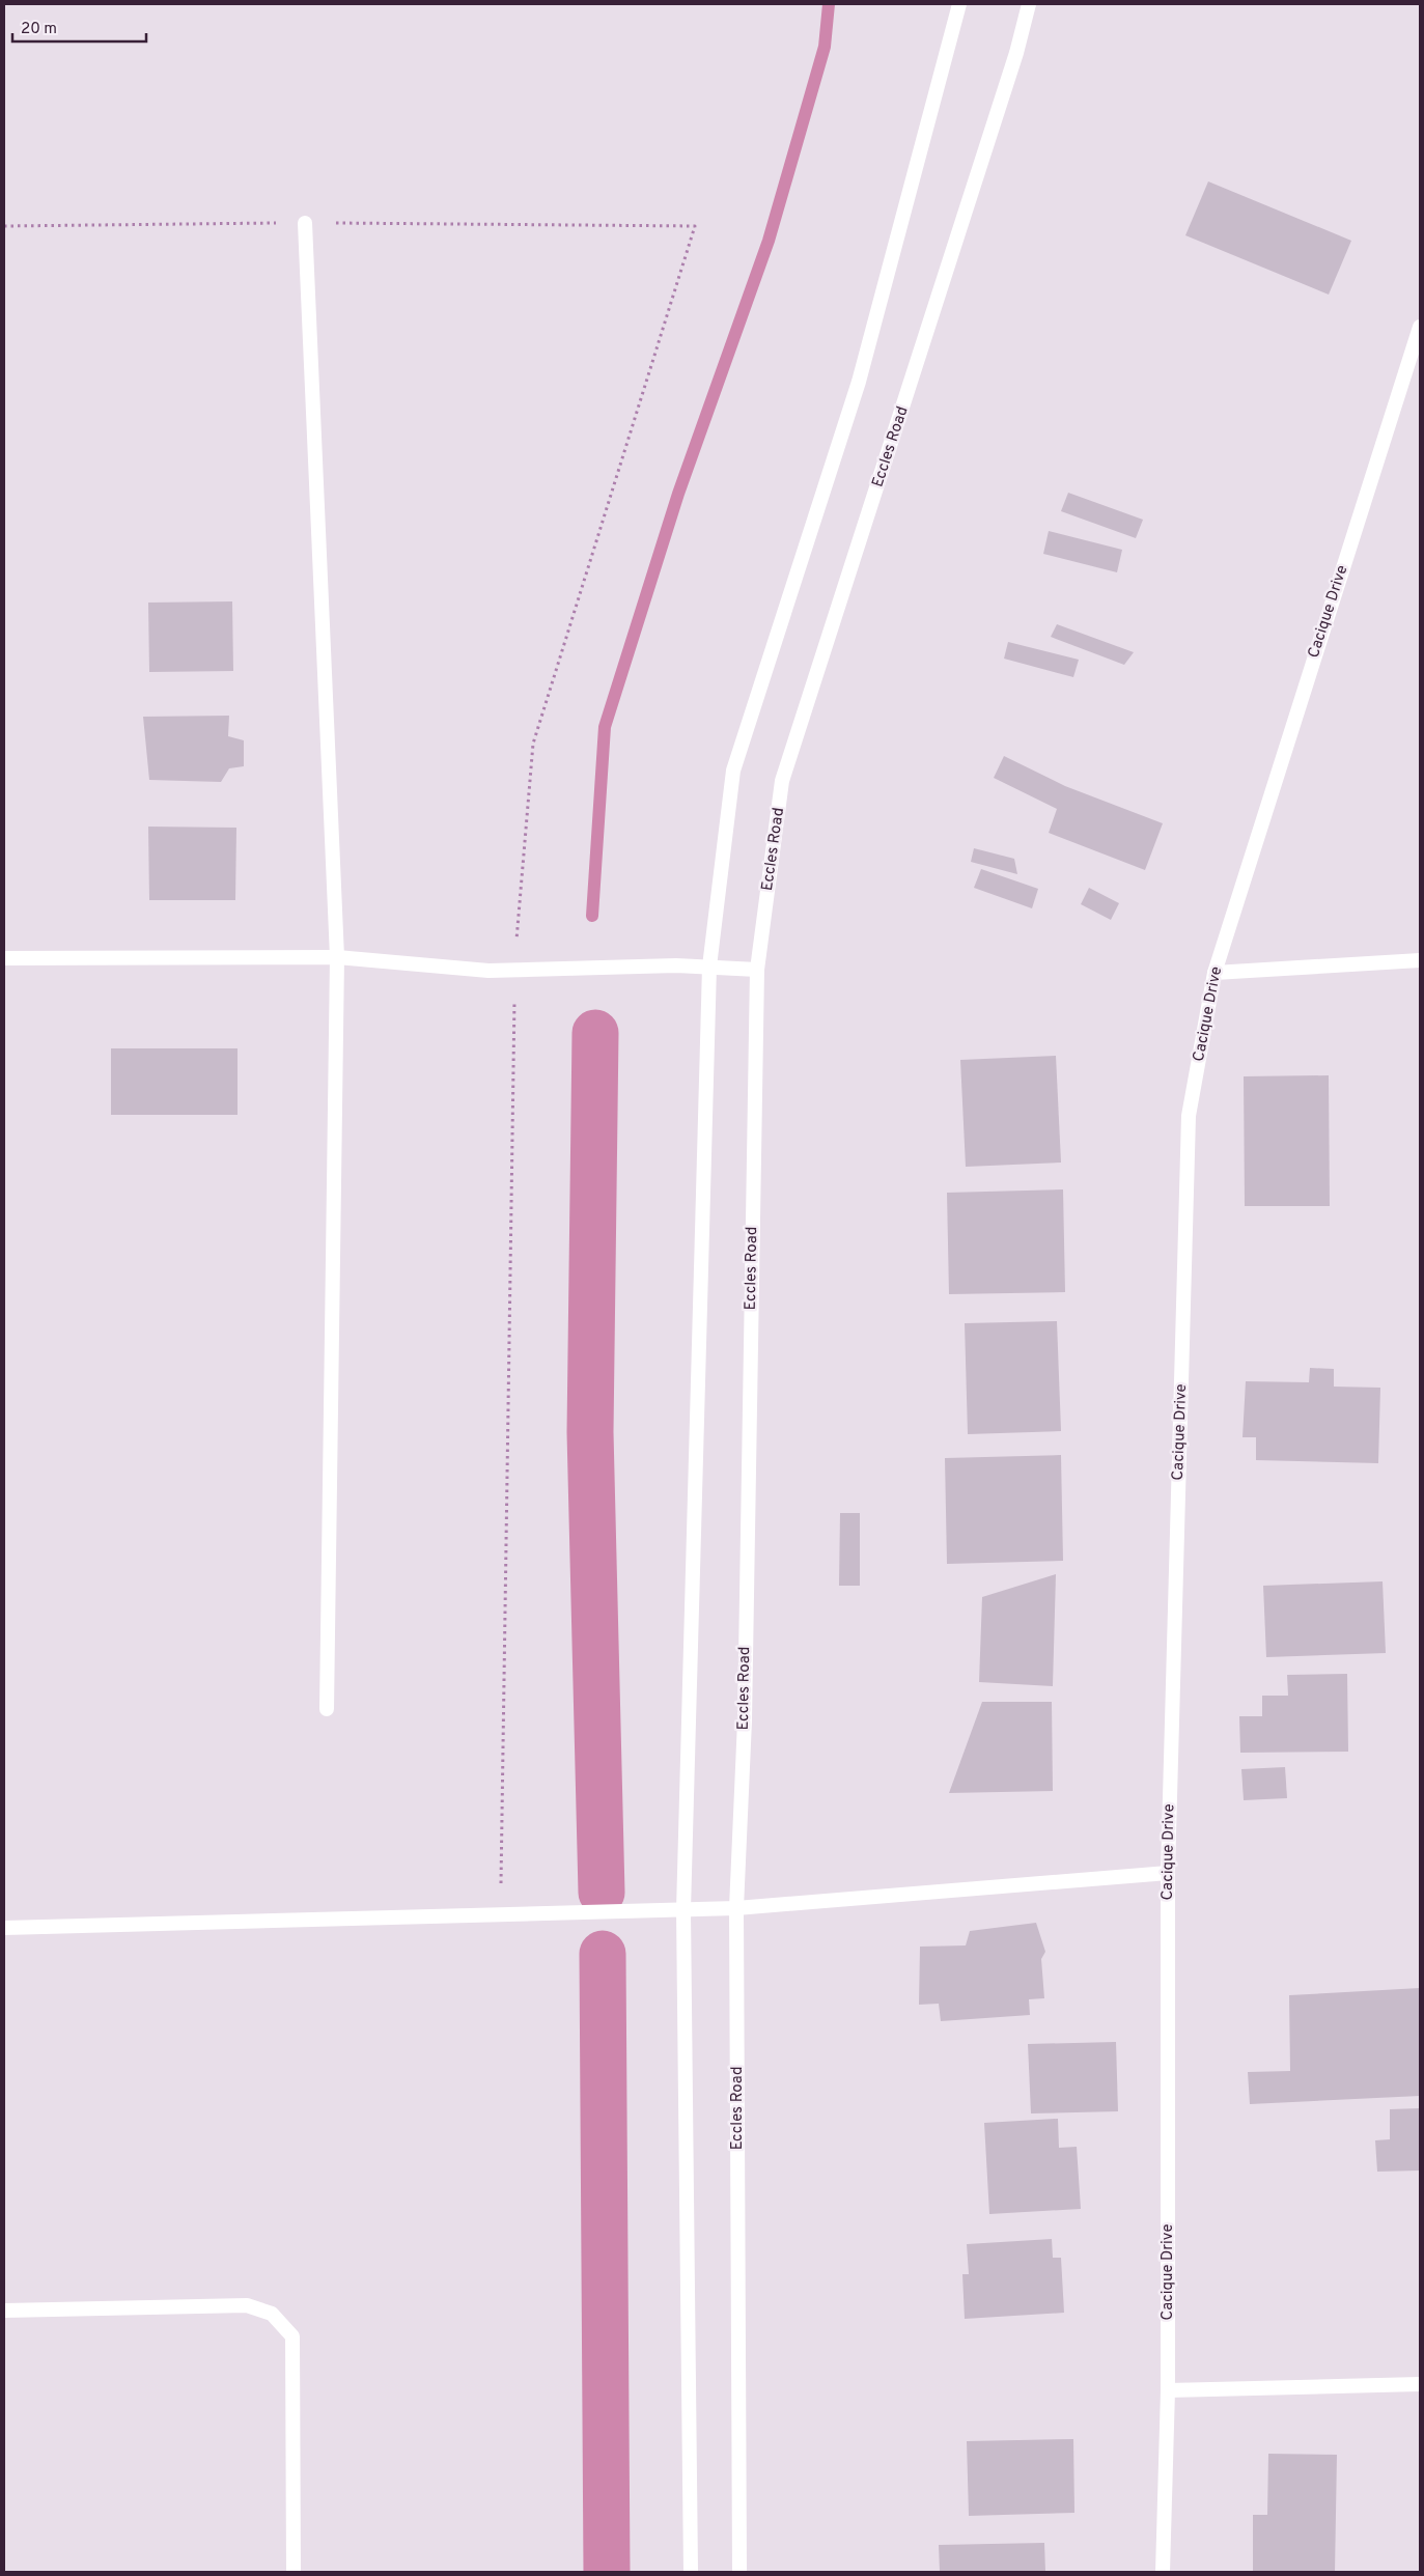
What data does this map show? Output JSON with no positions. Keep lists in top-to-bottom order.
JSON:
{
  "streets": {
    "street": ["Eccles Road", "Cacique Drive"]
  },
  "scale_bar": "20 m"
}
